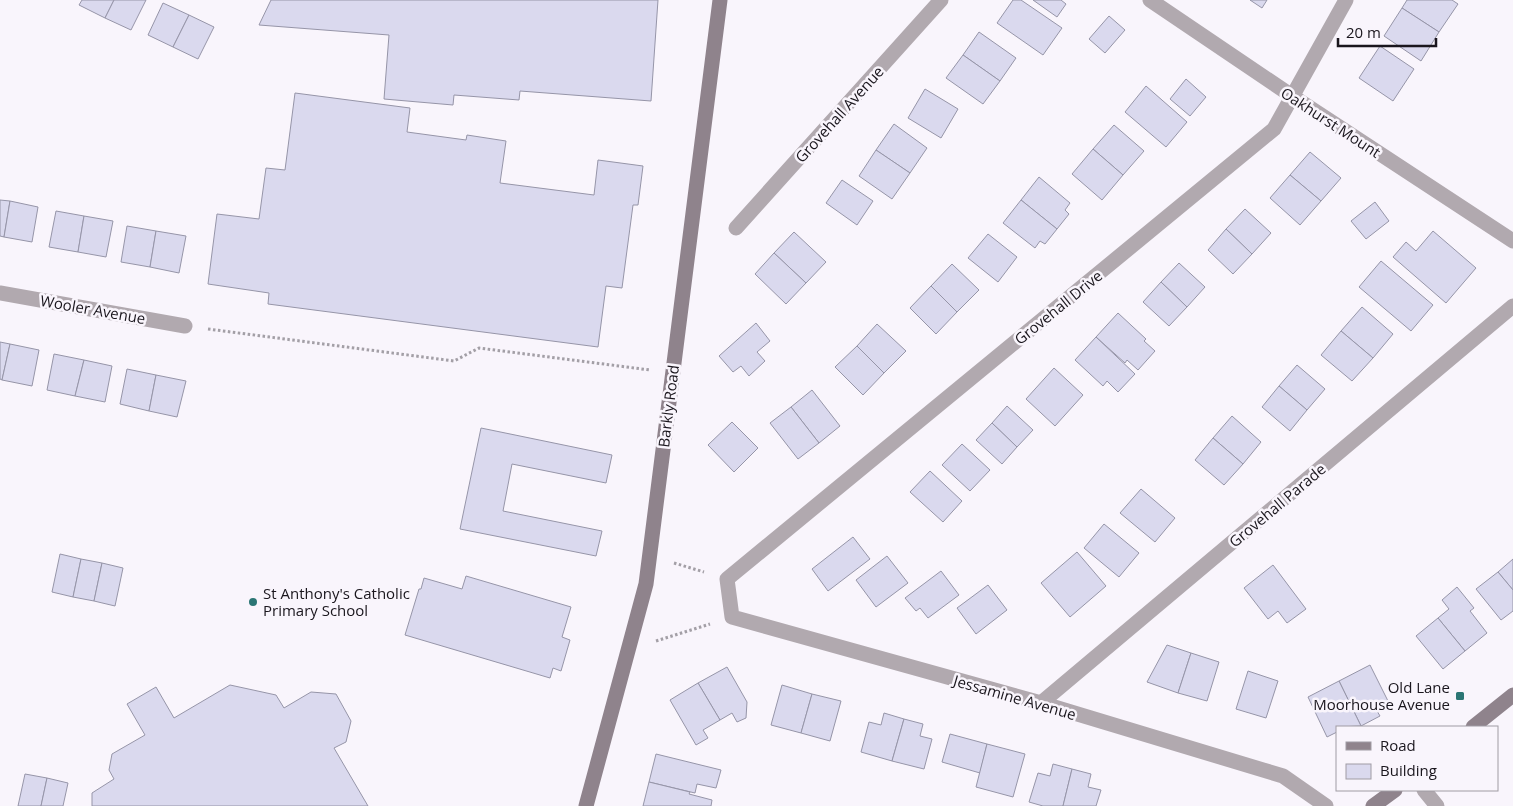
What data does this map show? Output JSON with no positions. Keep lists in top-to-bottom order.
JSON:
{
  "streets": {
    "street": [
      "Grovehall Avenue",
      "Oakhurst Mount",
      "Grovehall Drive",
      "Wooler Avenue",
      "Barkly Road",
      "Grovehall Parade",
      "Jessamine Avenue"
    ]
  },
  "crossings": [
    ["Oakhurst Mount", "Grovehall Drive"],
    ["Grovehall Parade", "Jessamine Avenue"]
  ],
  "places": {
    "other": ["St Anthony's Catholic Primary School"],
    "transit": ["Old Lane Moorhouse Avenue"]
  },
  "legend": ["Road", "Building"],
  "scale_bar": "20 m"
}
